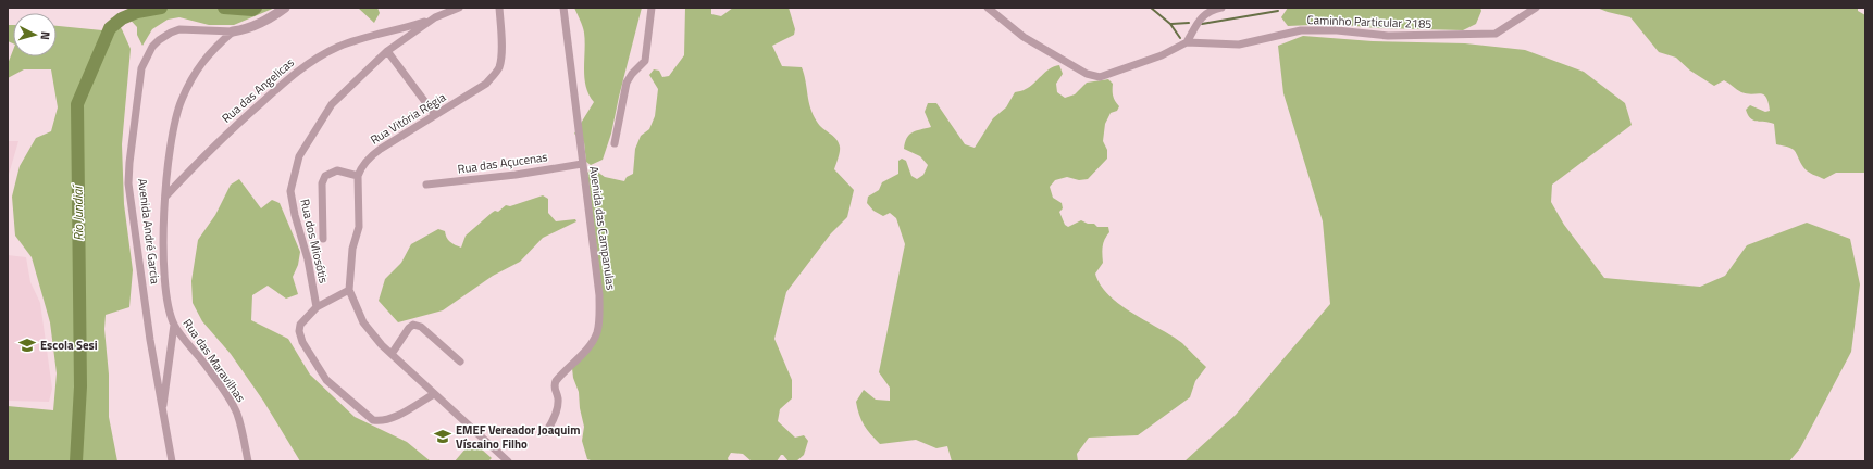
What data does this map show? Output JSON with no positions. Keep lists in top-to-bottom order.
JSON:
{
  "streets": {
    "street": [
      "Caminho Particular 2185",
      "Rua das Angelicas",
      "Rua Vitória Régia",
      "Rua das Açucenas",
      "Avenida das Campanulas",
      "Avenida André Garcia",
      "Rua dos Miosótis",
      "Rua das Maravilhas"
    ]
  },
  "crossings": [
    ["Rua das Angelicas", "Rua dos Miosótis"],
    ["Rua das Angelicas", "Rua das Maravilhas"],
    ["Rua das Açucenas", "Avenida das Campanulas"],
    ["Avenida André Garcia", "Rua das Maravilhas"]
  ],
  "water": ["Rio Jundiaí"],
  "places": {
    "school or university": ["Escola Sesi", "EMEF Vereador Joaquim Víscaino Filho"]
  },
  "north": "right"
}
